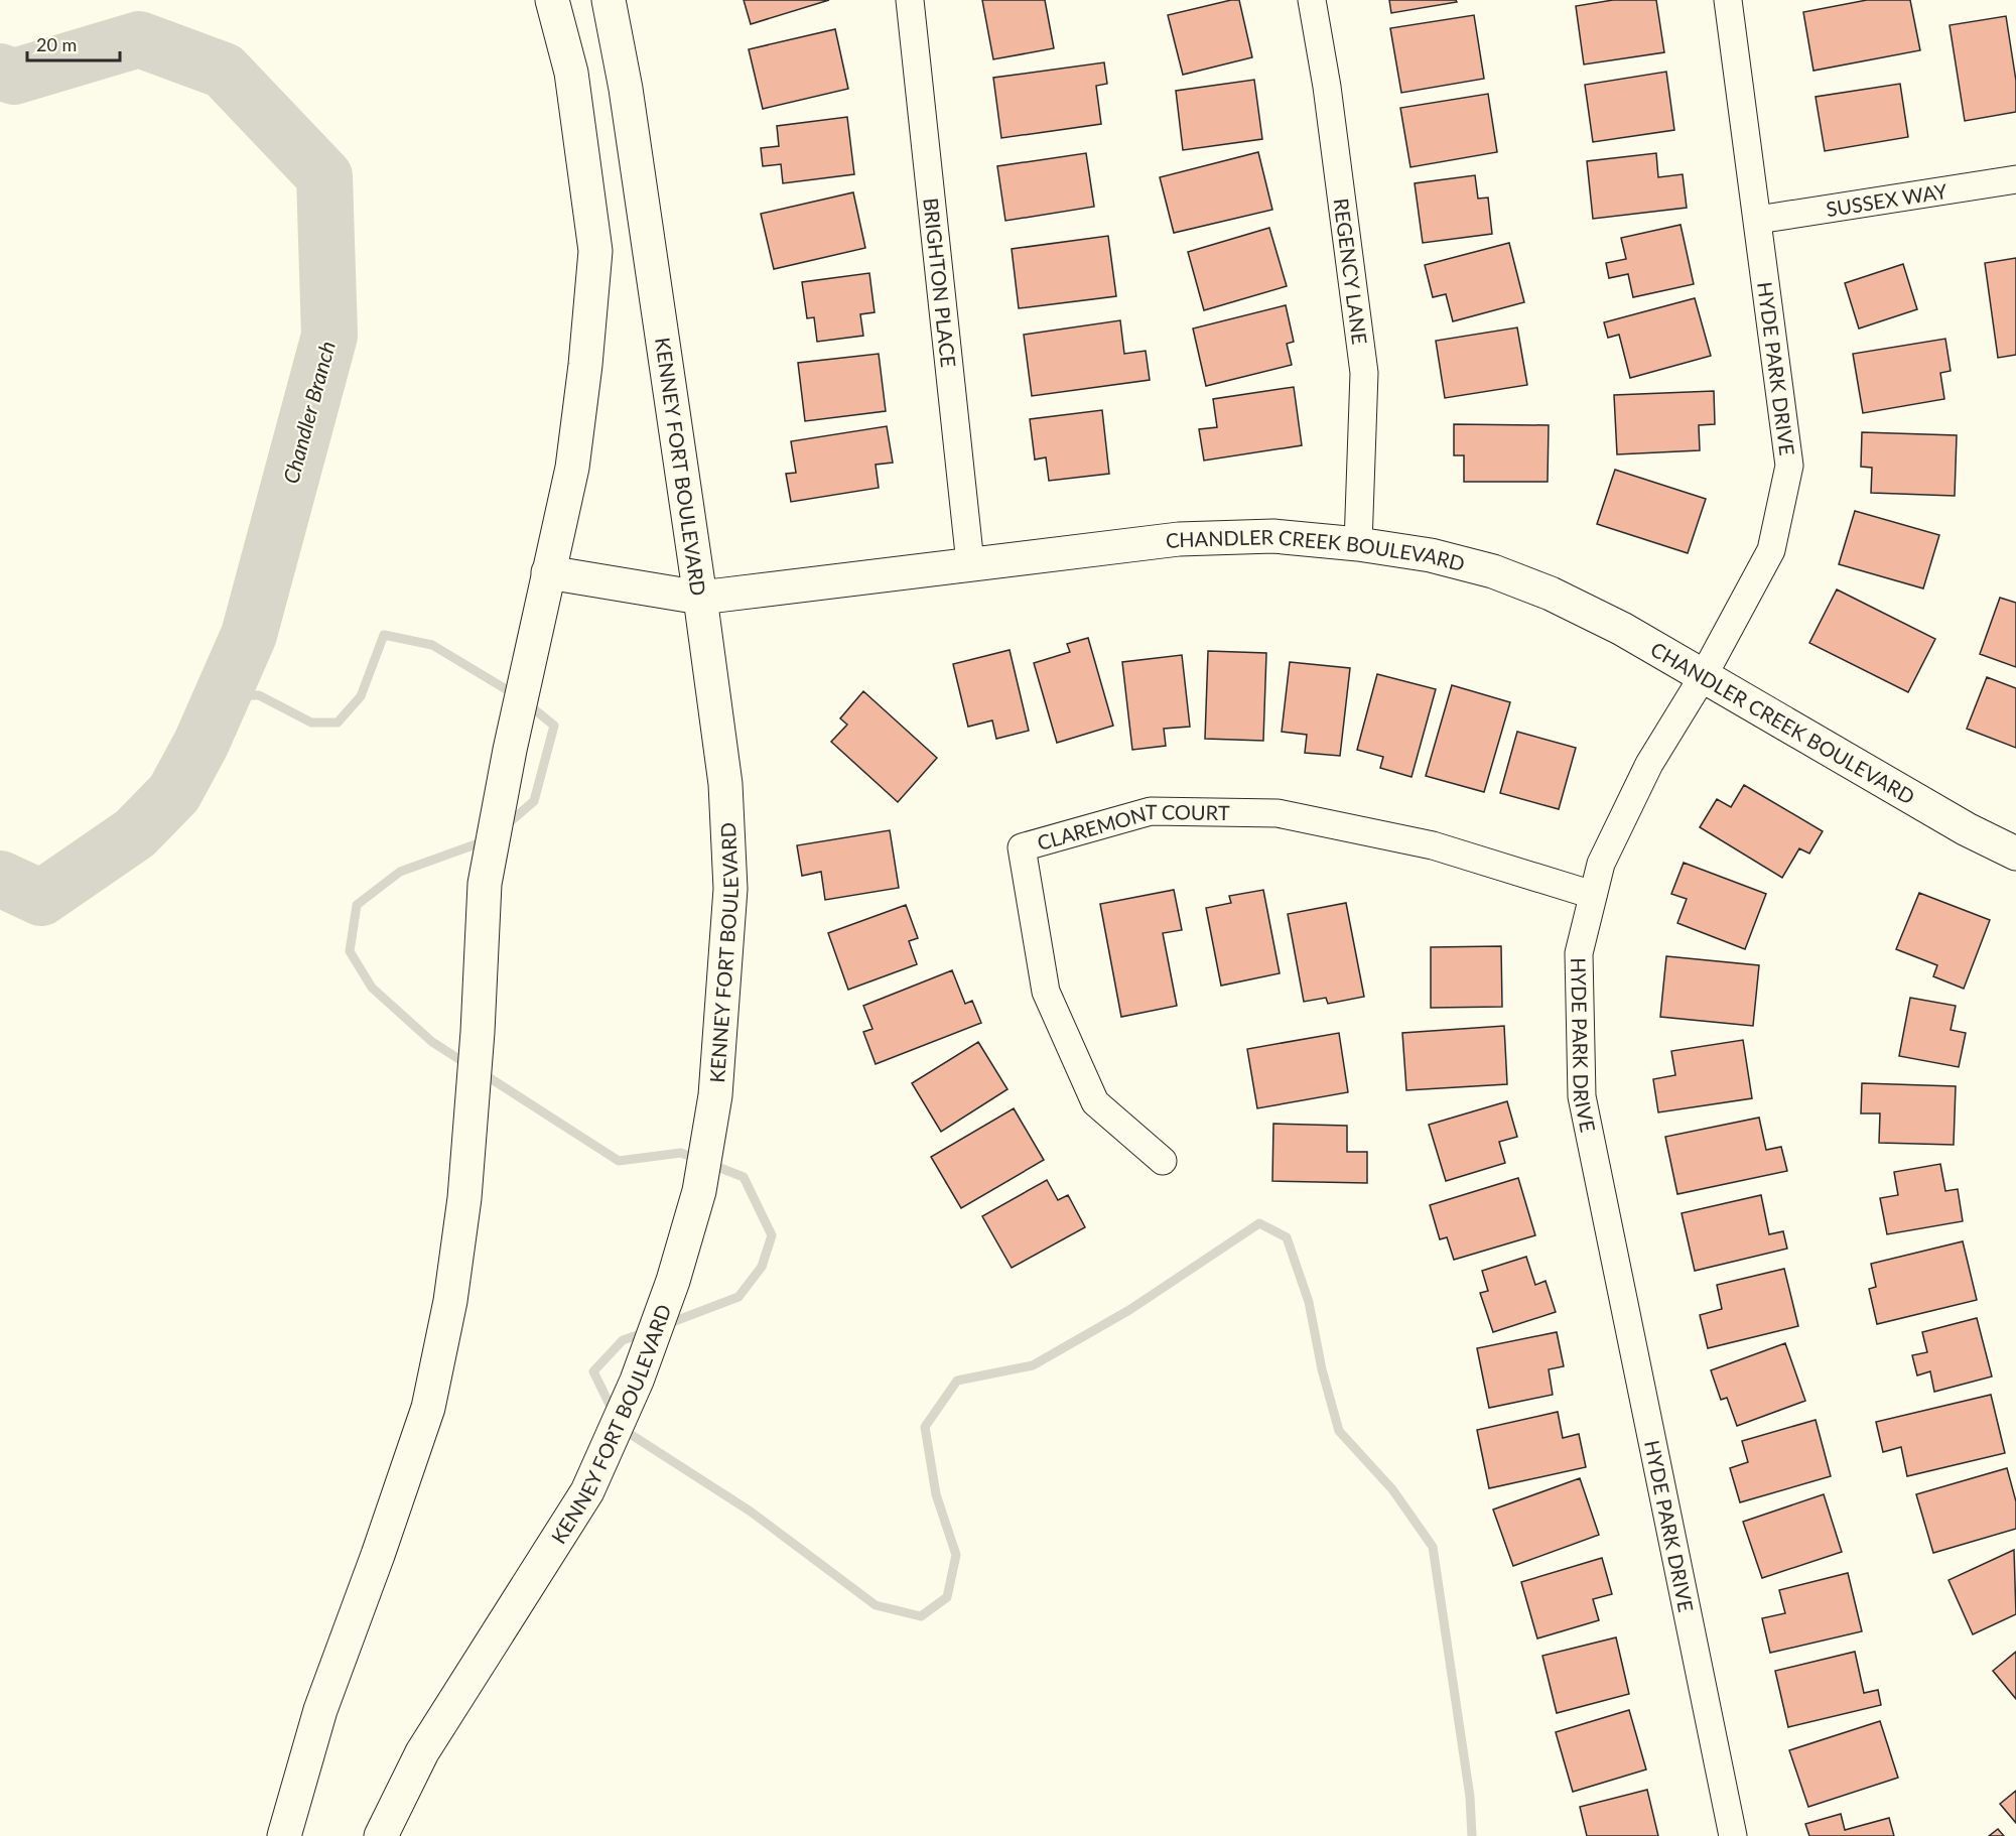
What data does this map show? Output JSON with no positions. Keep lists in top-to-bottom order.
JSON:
{
  "streets": {
    "main road": ["KENNEY FORT BOULEVARD", "CHANDLER CREEK BOULEVARD"],
    "street": [
      "SUSSEX WAY",
      "REGENCY LANE",
      "BRIGHTON PLACE",
      "HYDE PARK DRIVE",
      "CLAREMONT COURT"
    ]
  },
  "crossings": [
    ["SUSSEX WAY", "HYDE PARK DRIVE"],
    ["REGENCY LANE", "CHANDLER CREEK BOULEVARD"],
    ["BRIGHTON PLACE", "CHANDLER CREEK BOULEVARD"],
    ["HYDE PARK DRIVE", "CHANDLER CREEK BOULEVARD"],
    ["HYDE PARK DRIVE", "CLAREMONT COURT"],
    ["KENNEY FORT BOULEVARD", "CHANDLER CREEK BOULEVARD"]
  ],
  "water": ["Chandler Branch"],
  "scale_bar": "20 m"
}
